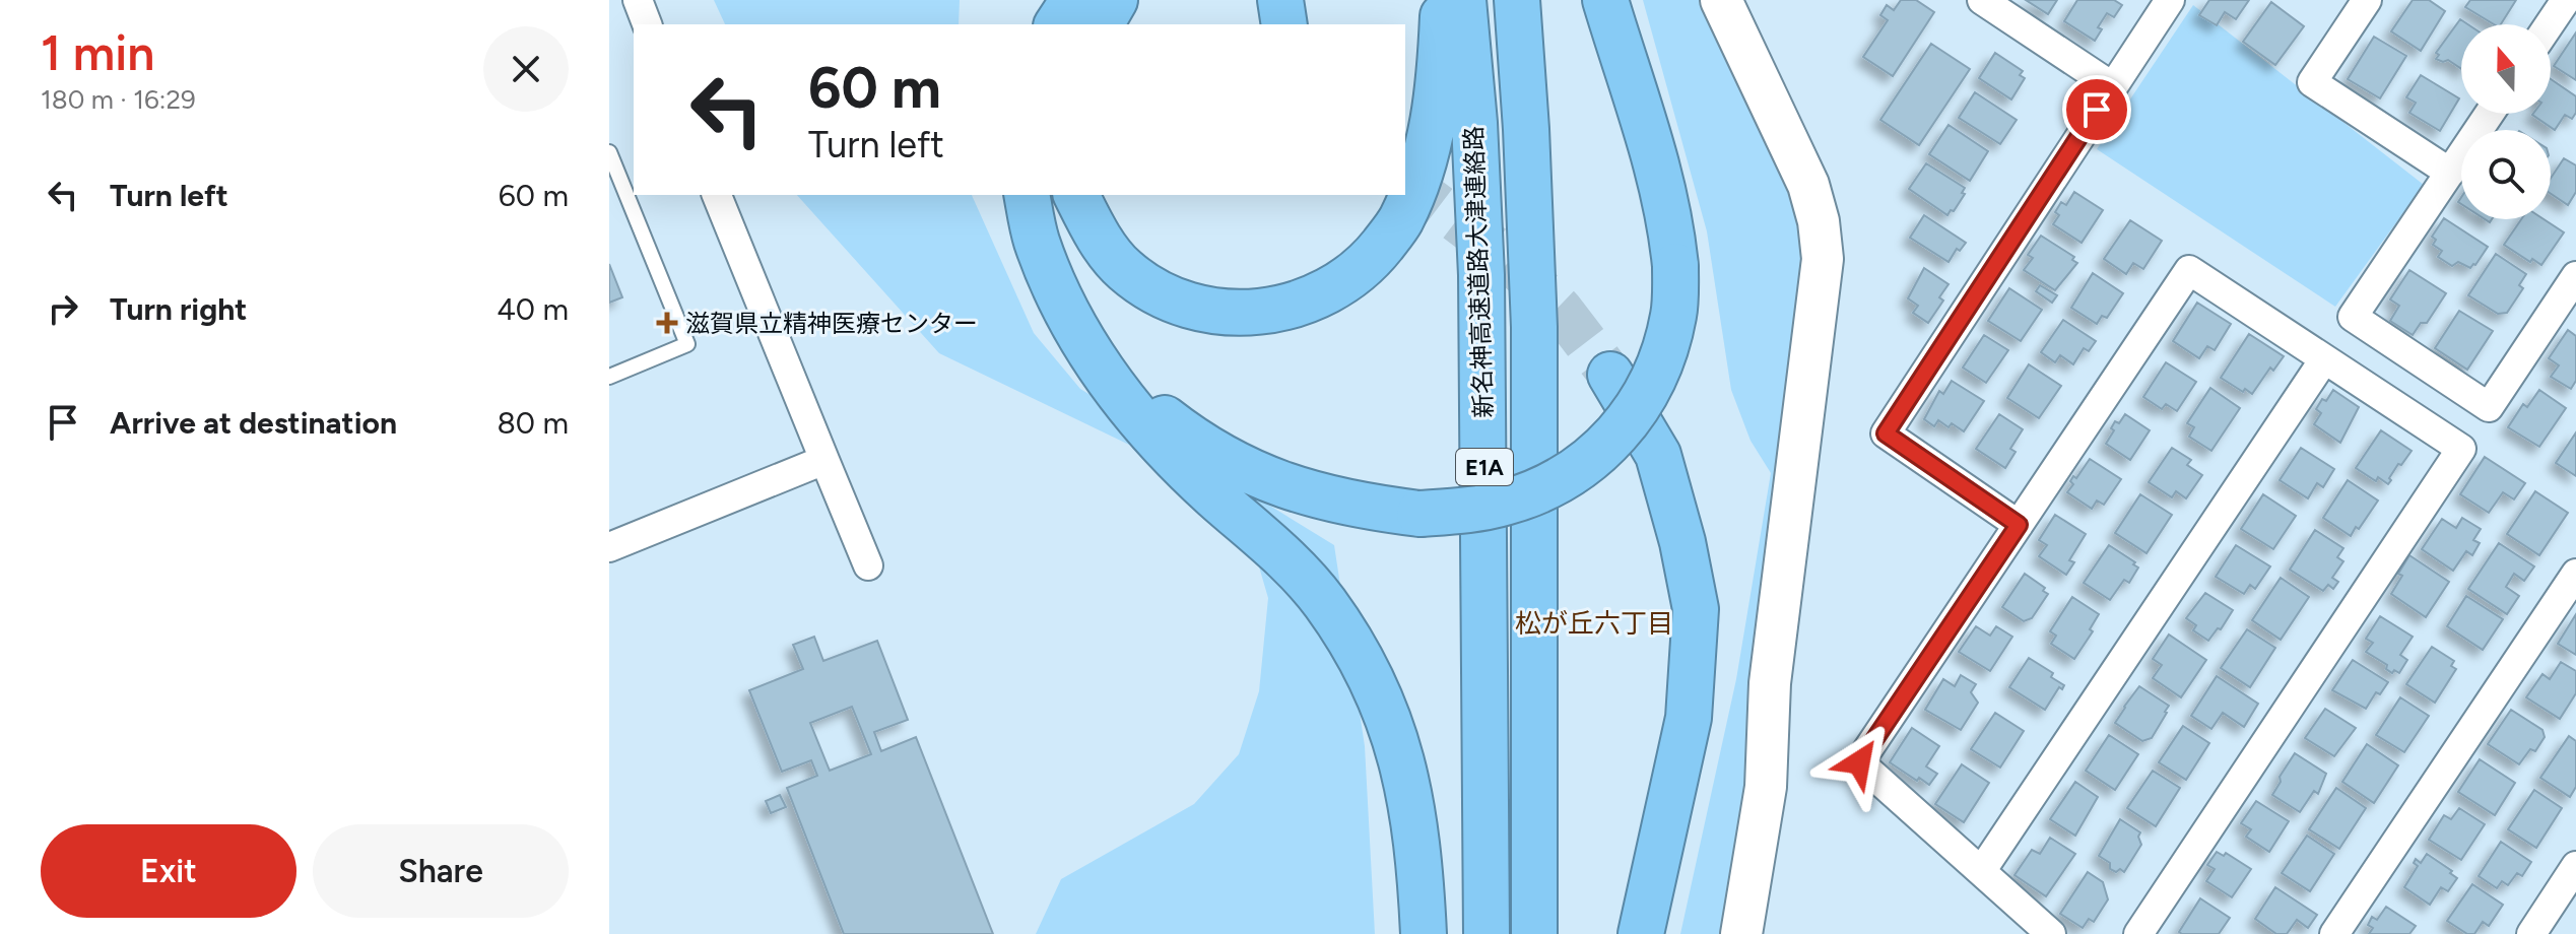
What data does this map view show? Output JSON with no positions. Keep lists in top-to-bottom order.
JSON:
{
  "streets": {
    "highway": ["新名神高速道路大津連絡路", "E1A"]
  },
  "districts": ["松が丘六丁目"],
  "places": {
    "health": ["滋賀県立精神医療センター"]
  },
  "north": "top",
  "page": {
    "heading": ["1 min", "180 m · 16:29"],
    "turn": ["60 m", "Turn left"],
    "list": [
      {
        "name": "Turn left",
        "value": "60 m"
      },
      {
        "name": "Turn right",
        "value": "40 m"
      },
      {
        "name": "Arrive at destination",
        "value": "80 m"
      }
    ],
    "buttons": ["Exit", "Share"]
  }
}
